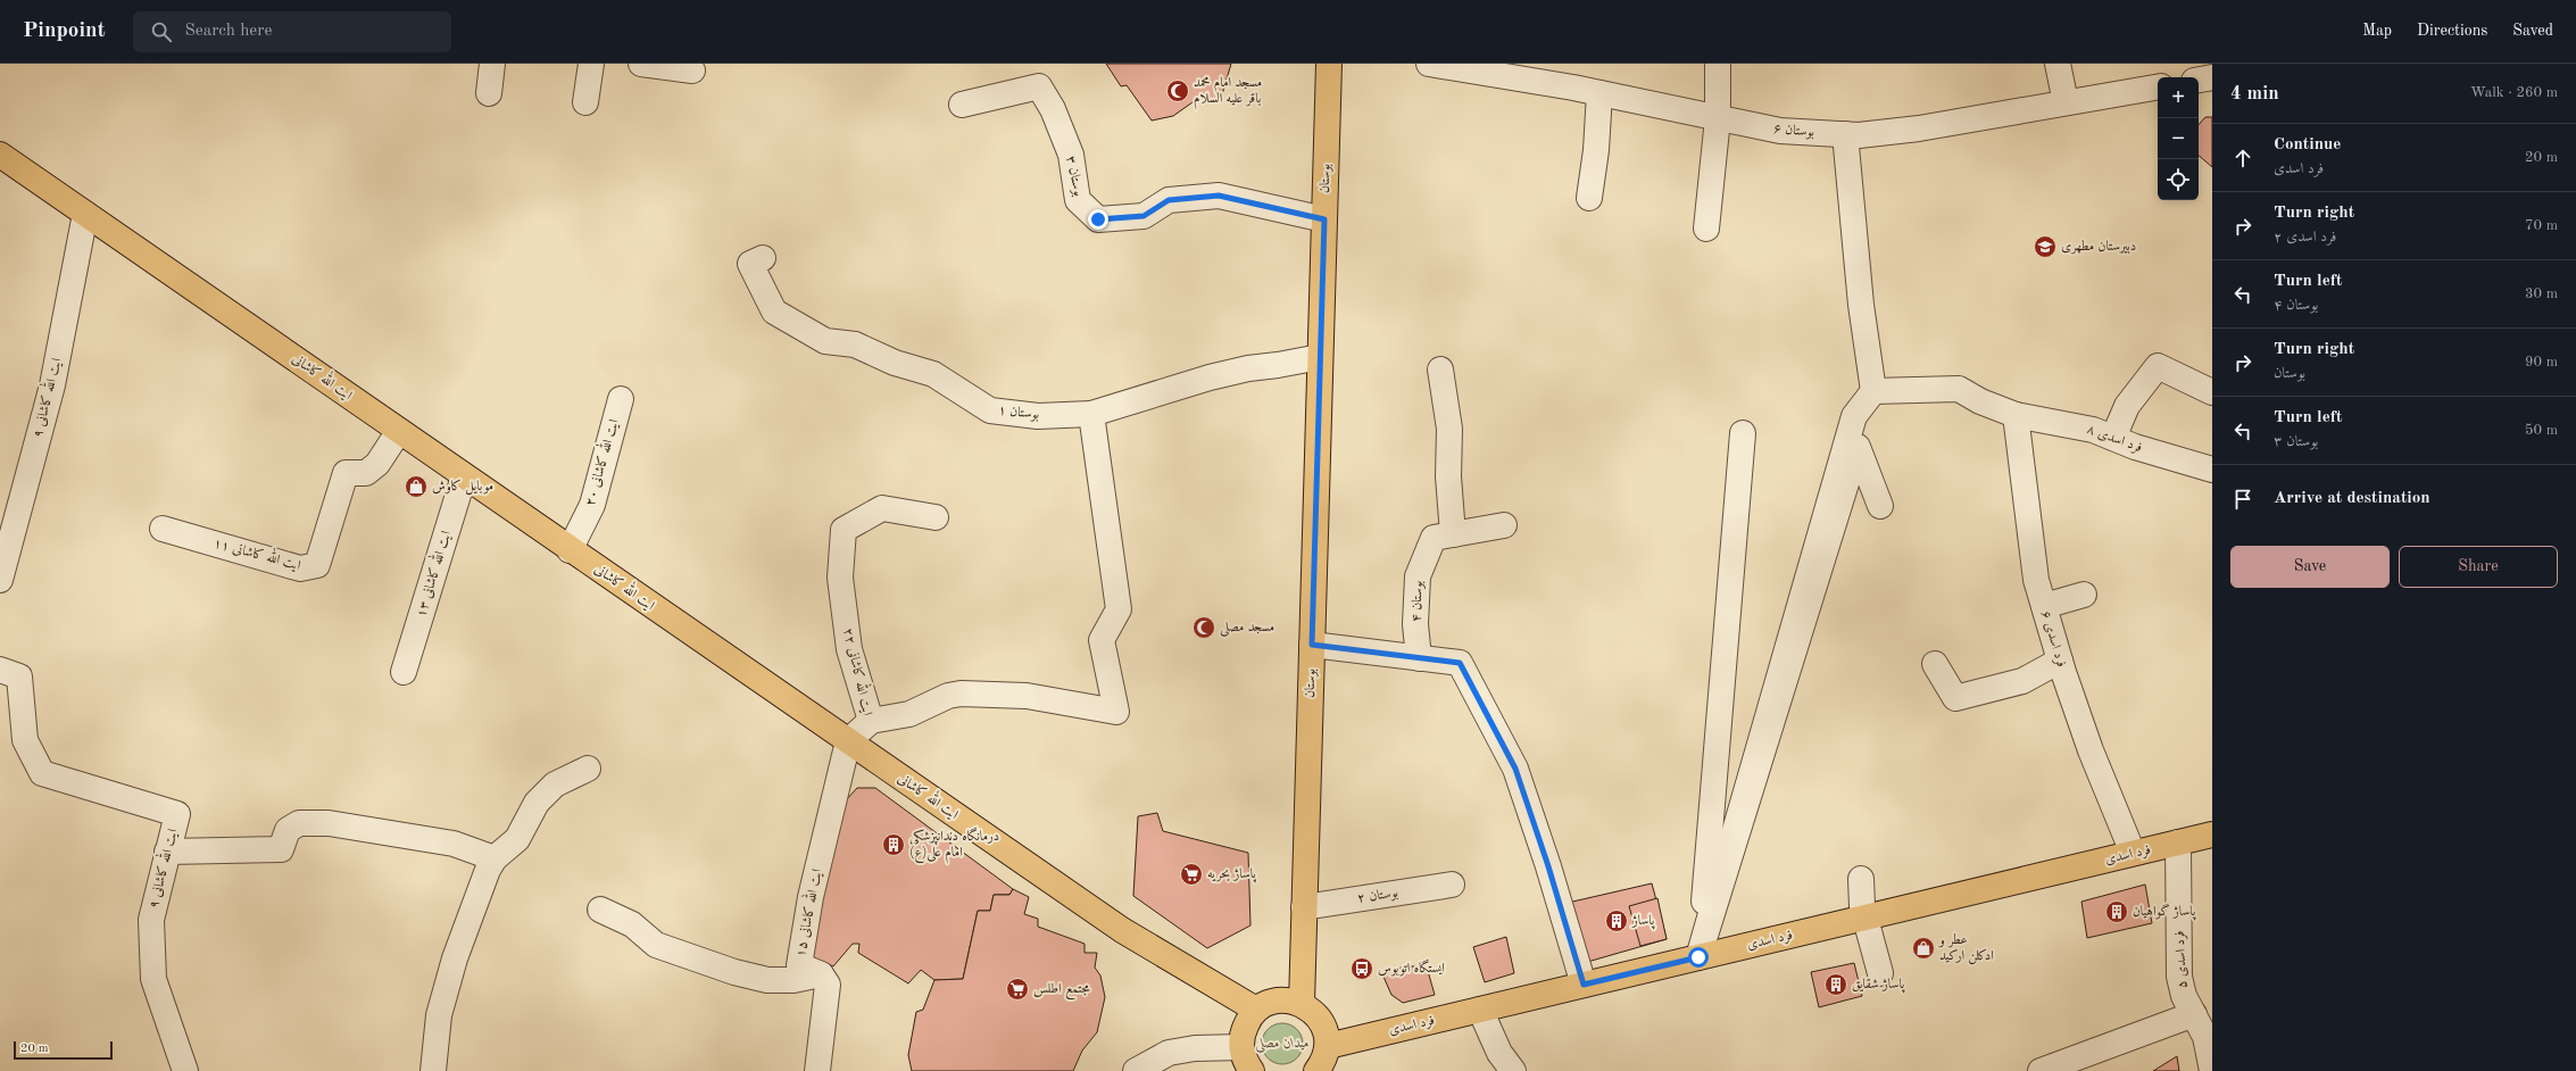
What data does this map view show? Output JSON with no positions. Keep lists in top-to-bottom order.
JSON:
{
  "streets": {
    "main road": ["بوستان", "ایت الله کاشانی", "فرد اسدی"],
    "street": [
      "بوستان ۶",
      "بوستان ۳",
      "ایت الله کاشانی ۹",
      "بوستان ۱",
      "فرد اسدی ۸",
      "ایت الله کاشانی ۲۰",
      "ایت الله کاشانی ۱۱",
      "ایت الله کاشانی ۱۳",
      "بوستان ۴",
      "فرد اسدی ۶",
      "ایت الله کاشانی ۲۲",
      "بوستان ۲",
      "ایت الله کاشانی ۱۵",
      "فرد اسدی ۵"
    ]
  },
  "crossings": [
    ["بوستان ۳", "بوستان"],
    ["بوستان", "بوستان ۱"],
    ["بوستان", "بوستان ۲"],
    ["ایت الله کاشانی", "ایت الله کاشانی ۹"],
    ["ایت الله کاشانی", "ایت الله کاشانی ۲۰"],
    ["ایت الله کاشانی", "ایت الله کاشانی ۱۱"],
    ["ایت الله کاشانی", "ایت الله کاشانی ۱۳"],
    ["ایت الله کاشانی", "ایت الله کاشانی ۲۲"],
    ["ایت الله کاشانی", "ایت الله کاشانی ۱۵"],
    ["فرد اسدی ۸", "فرد اسدی ۶"],
    ["فرد اسدی ۶", "فرد اسدی"],
    ["ایت الله کاشانی ۲۲", "ایت الله کاشانی ۱۵"],
    ["فرد اسدی", "فرد اسدی ۵"]
  ],
  "parks": ["میدان مصلی"],
  "places": {
    "mosque": ["مسجد امام محمد باقر علیه السلام", "مسجد مصلی"],
    "school or university": ["دبیرستان مطهری"],
    "shop": ["موبایل کاوش", "عطر و ادکلن ارکید"],
    "building": [
      "درمانگاه دندانپزشکی امام علی(ع)",
      "پاساژ گواهیان",
      "پاساژ",
      "پاساژ شقایق"
    ],
    "supermarket": ["پاساژ بحریه", "مجتمع اطلس"],
    "bus stop": ["ایستگاه اتوبوس"]
  },
  "scale_bar": "20 m",
  "page": {
    "header": "Pinpoint",
    "search": "Search here",
    "nav": ["Map", "Directions", "Saved"],
    "heading": ["4 min", "Walk · 260 m"],
    "map_buttons": ["+", "−"],
    "list": [
      ["Continue", "فرد اسدی", "20 m"],
      ["Turn right", "فرد اسدی ۲", "70 m"],
      ["Turn left", "بوستان ۴", "30 m"],
      ["Turn right", "بوستان", "90 m"],
      ["Turn left", "بوستان ۳", "50 m"],
      "Arrive at destination"
    ],
    "buttons": ["Save", "Share"],
    "scale": "20 m"
  }
}
